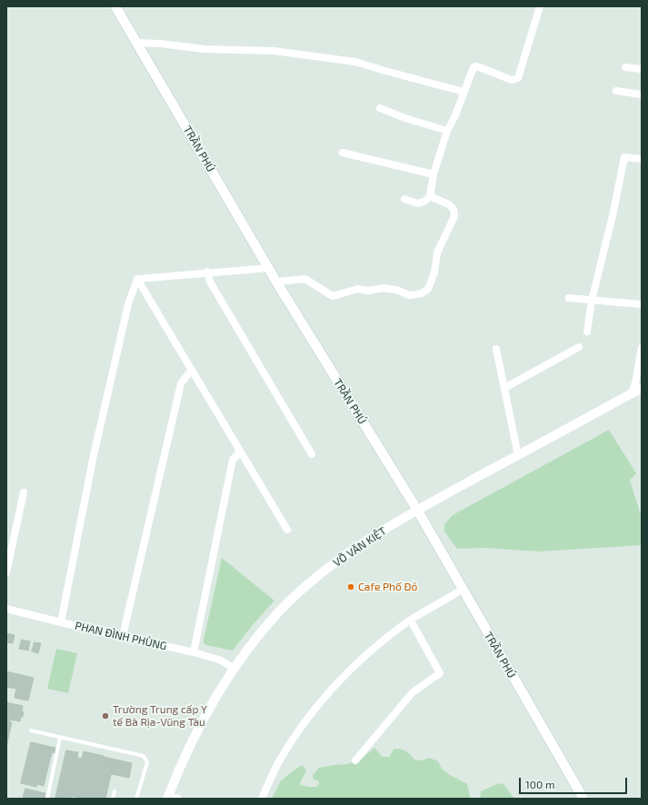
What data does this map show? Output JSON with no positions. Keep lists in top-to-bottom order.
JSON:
{
  "streets": {
    "main road": ["TRẦN PHÚ"],
    "street": ["VÕ VĂN KIỆT", "PHAN ĐÌNH PHÙNG"]
  },
  "crossings": [
    ["TRẦN PHÚ", "VÕ VĂN KIỆT"],
    ["VÕ VĂN KIỆT", "PHAN ĐÌNH PHÙNG"]
  ],
  "places": ["Cafe Phố Đỏ", "Trường Trung cấp Y tế Bà Rịa-Vũng Tàu"],
  "scale_bar": "100 m"
}
